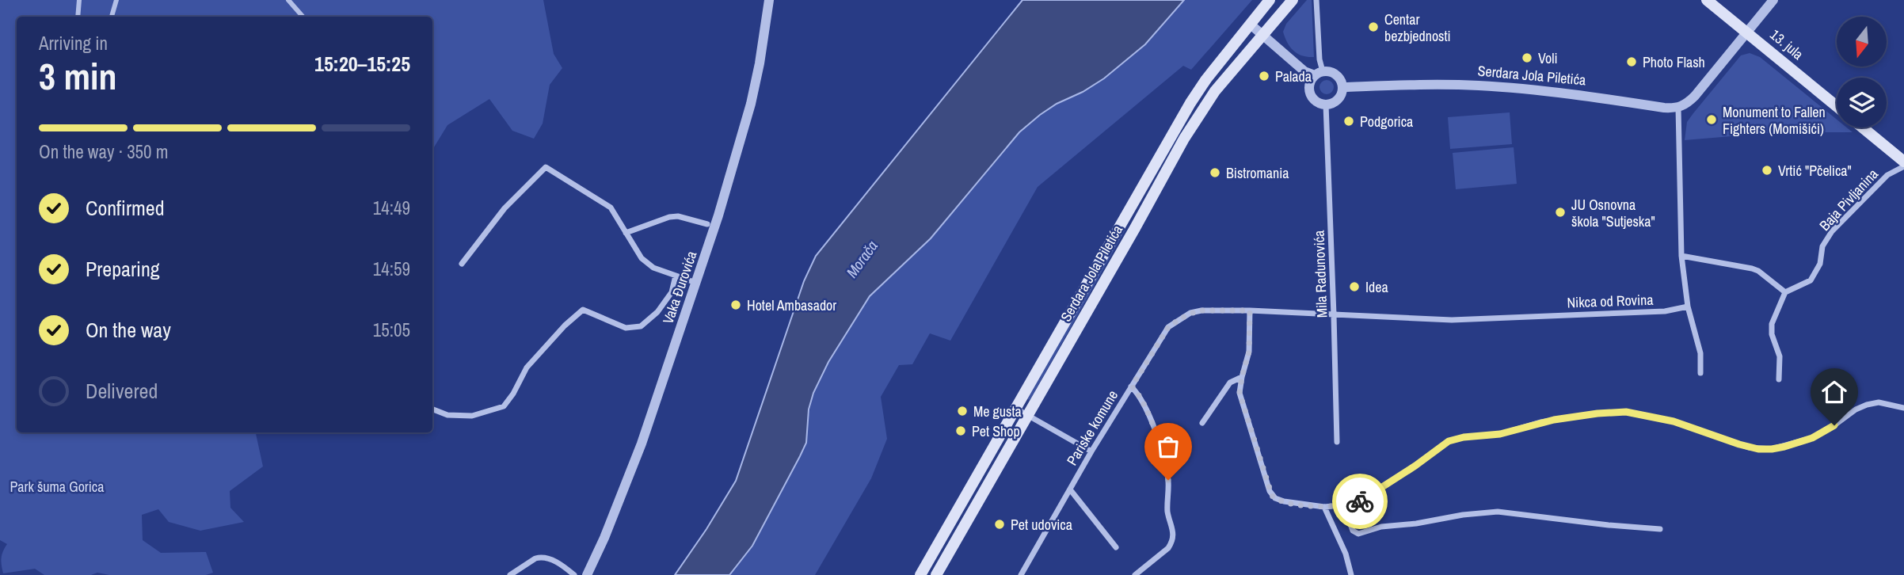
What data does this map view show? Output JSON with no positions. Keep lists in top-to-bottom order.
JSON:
{
  "streets": {
    "main road": ["13. jula", "Serdara Jola Piletića"],
    "street": [
      "Baja Pivljanina",
      "Mila Radunovića",
      "Vaka Đurovića",
      "Nikca od Rovina",
      "Pariske komune"
    ]
  },
  "crossings": [
    ["Serdara Jola Piletića", "Mila Radunovića"],
    ["Mila Radunovića", "Nikca od Rovina"],
    ["Mila Radunovića", "Pariske komune"],
    ["Nikca od Rovina", "Pariske komune"]
  ],
  "water": ["Morača"],
  "parks": ["Park šuma Gorica"],
  "places": [
    "Centar bezbjednosti",
    "Voli",
    "Photo Flash",
    "Palada",
    "Monument to Fallen Fighters (Momišići)",
    "Podgorica",
    "Vrtić \"Pčelica\"",
    "Bistromania",
    "JU Osnovna škola \"Sutjeska\"",
    "Idea",
    "Hotel Ambasador",
    "Me gusta",
    "Pet Shop",
    "Pet udovica"
  ],
  "north": "bottom",
  "page": {
    "heading": ["3 min", "Arriving in", "15:20–15:25"],
    "bar": "On the way · 350 m",
    "list": [
      ["Confirmed", "14:49"],
      ["Preparing", "14:59"],
      ["On the way", "15:05"],
      "Delivered"
    ]
  }
}
